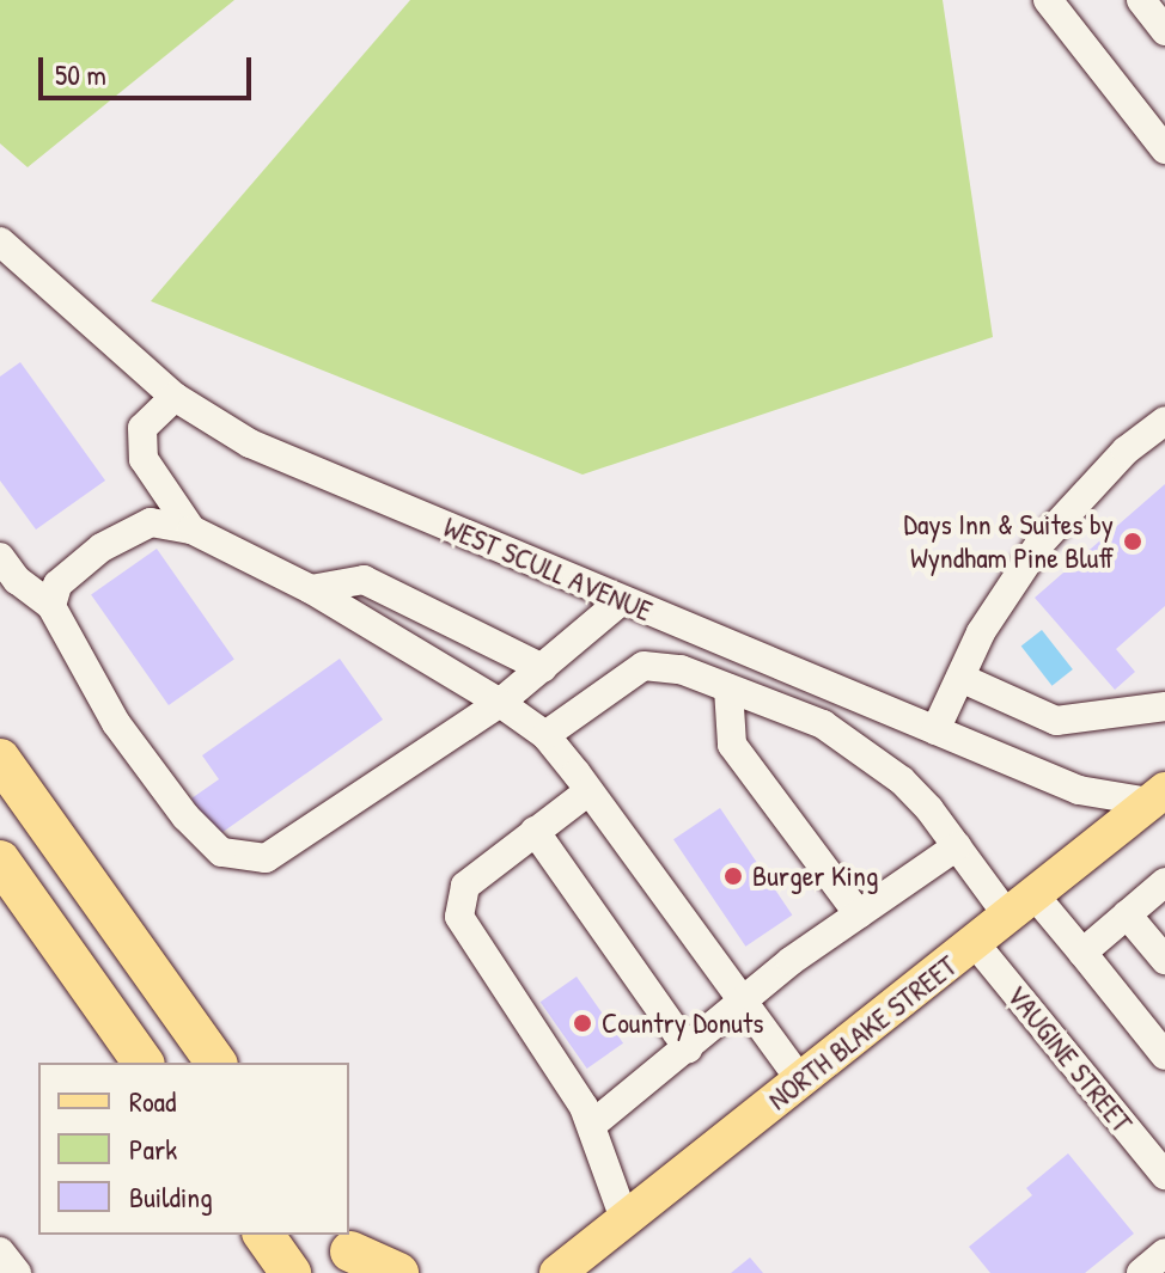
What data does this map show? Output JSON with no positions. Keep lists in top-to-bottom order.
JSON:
{
  "streets": {
    "main road": ["NORTH BLAKE STREET"],
    "street": ["WEST SCULL AVENUE", "VAUGINE STREET"]
  },
  "crossings": [
    ["WEST SCULL AVENUE", "NORTH BLAKE STREET"],
    ["NORTH BLAKE STREET", "VAUGINE STREET"]
  ],
  "places": ["Days Inn & Suites by Wyndham Pine Bluff", "Burger King", "Country Donuts"],
  "legend": ["Road", "Park", "Building"],
  "scale_bar": "50 m"
}
